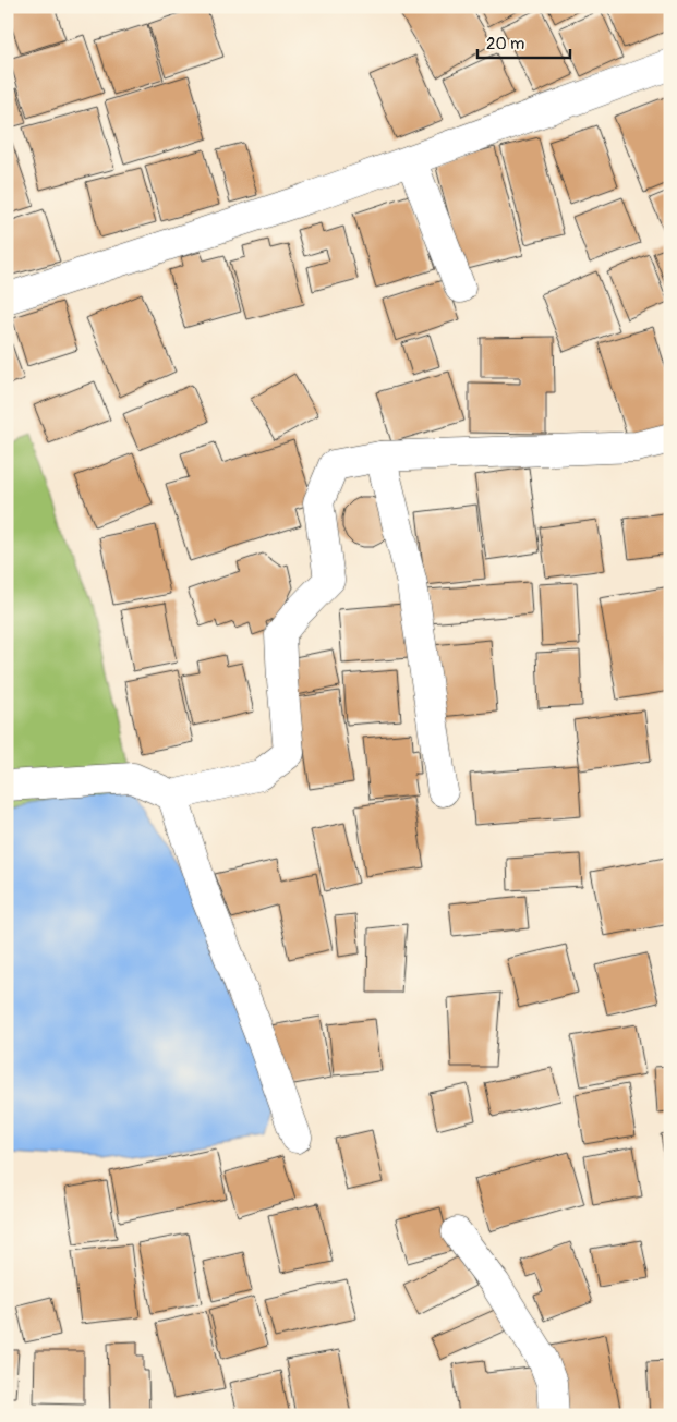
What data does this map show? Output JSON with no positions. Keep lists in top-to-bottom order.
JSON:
{
  "scale_bar": "20 m"
}
